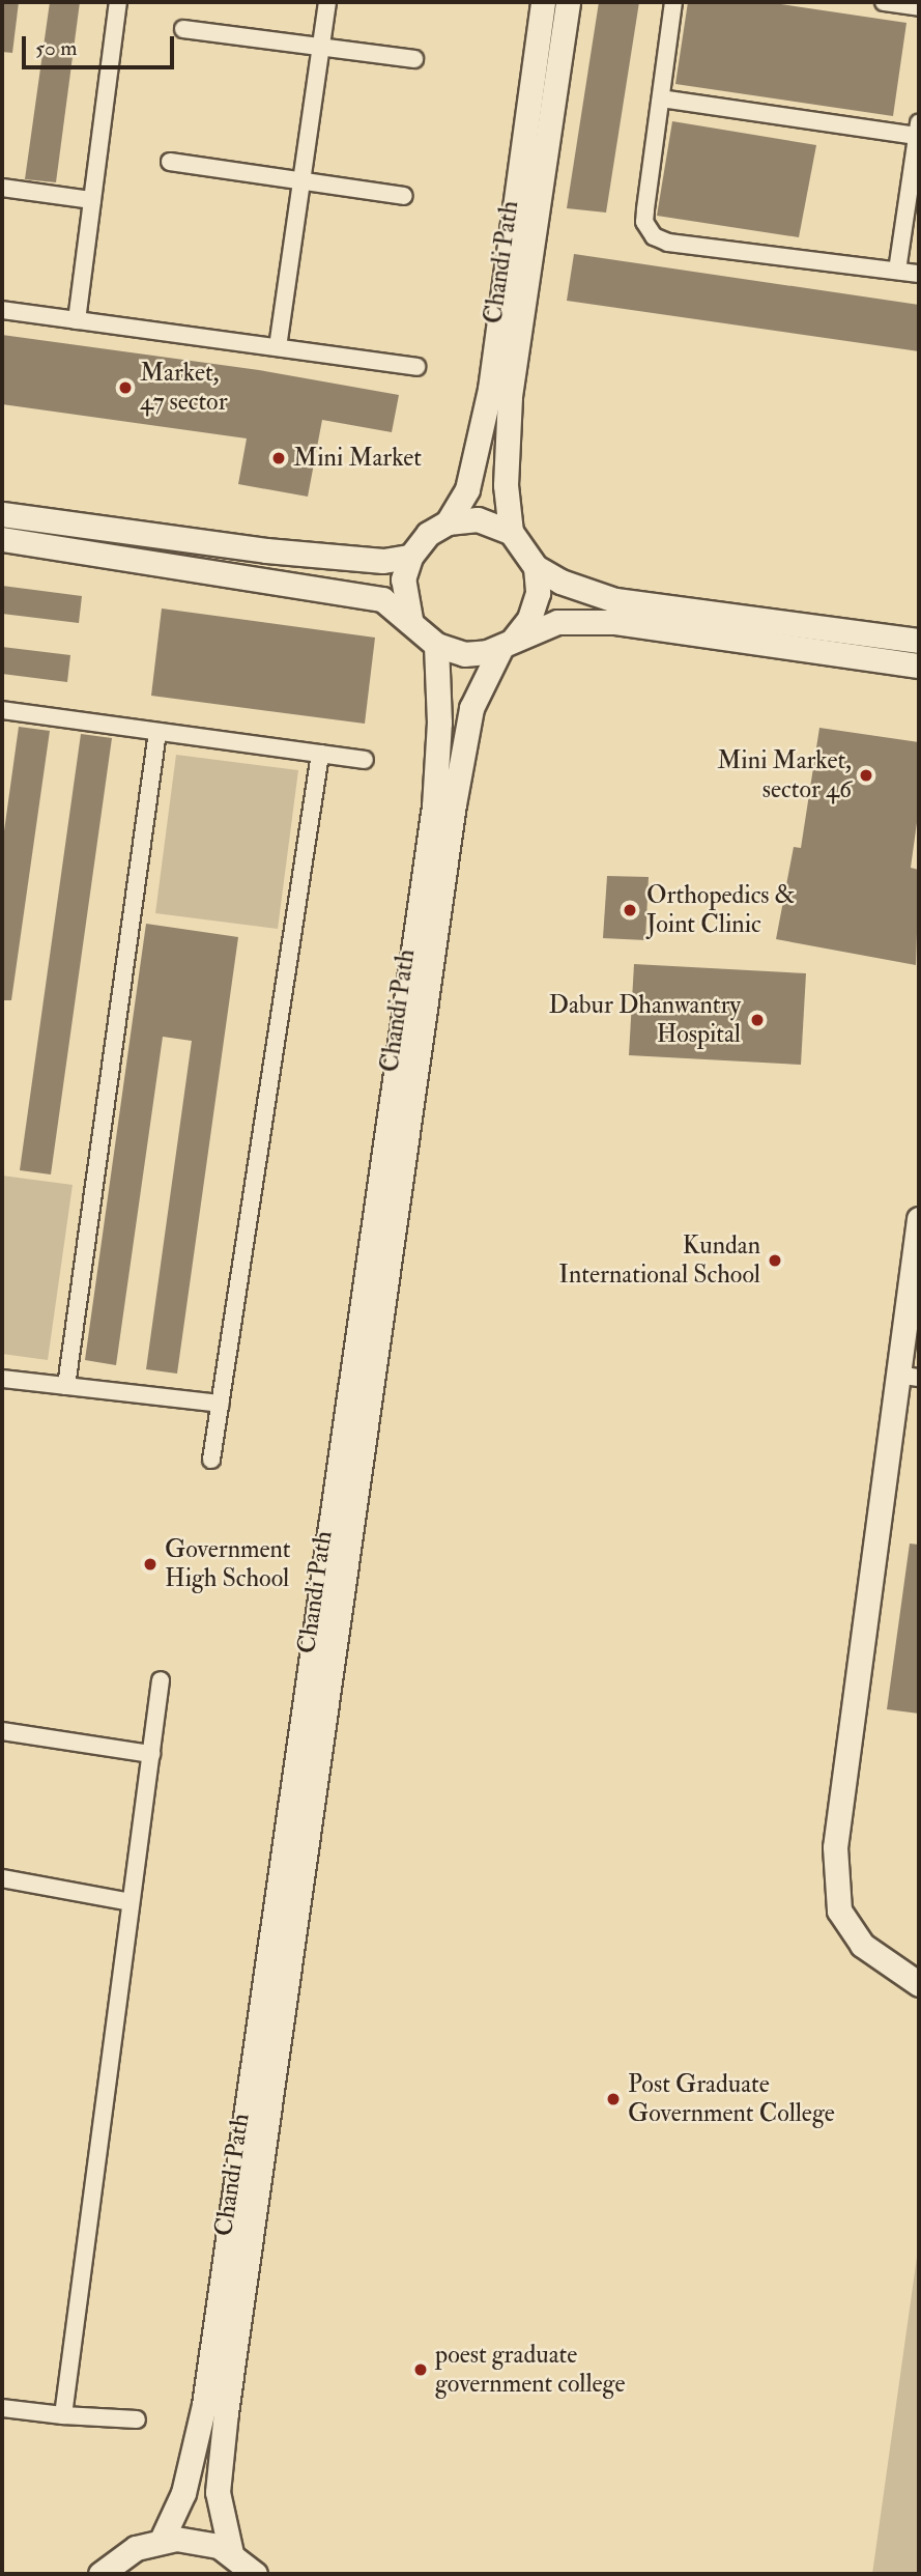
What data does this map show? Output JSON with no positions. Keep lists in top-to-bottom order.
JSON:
{
  "streets": {
    "main road": ["Chandi Path"]
  },
  "places": [
    "Market, 47 sector",
    "Mini Market",
    "Mini Market, sector 46",
    "Orthopedics & Joint Clinic",
    "Dabur Dhanwantry Hospital",
    "Kundan International School",
    "Government High School",
    "Post Graduate Government College",
    "poest graduate government college"
  ],
  "scale_bar": "50 m"
}
